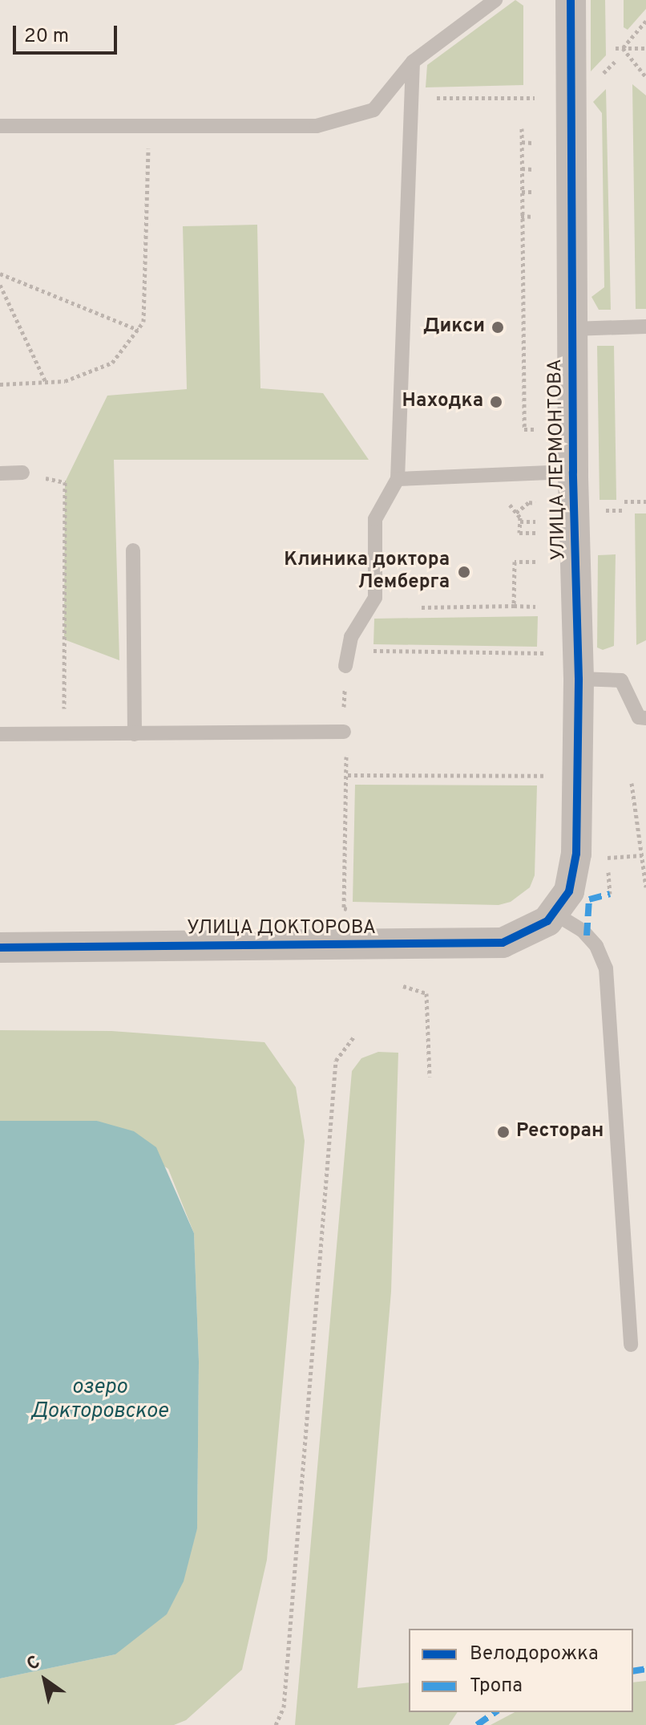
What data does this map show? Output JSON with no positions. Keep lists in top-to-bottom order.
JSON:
{
  "streets": {
    "street": ["УЛИЦА ЛЕРМОНТОВА", "УЛИЦА ДОКТОРОВА"]
  },
  "crossings": [
    ["УЛИЦА ЛЕРМОНТОВА", "УЛИЦА ДОКТОРОВА"]
  ],
  "water": ["озеро Докторовское"],
  "places": [
    "Дикси",
    "Находка",
    "Клиника доктора Лемберга",
    "Ресторан"
  ],
  "legend": ["Велодорожка", "Тропа"],
  "scale_bar": "20 m",
  "north": "top left"
}
